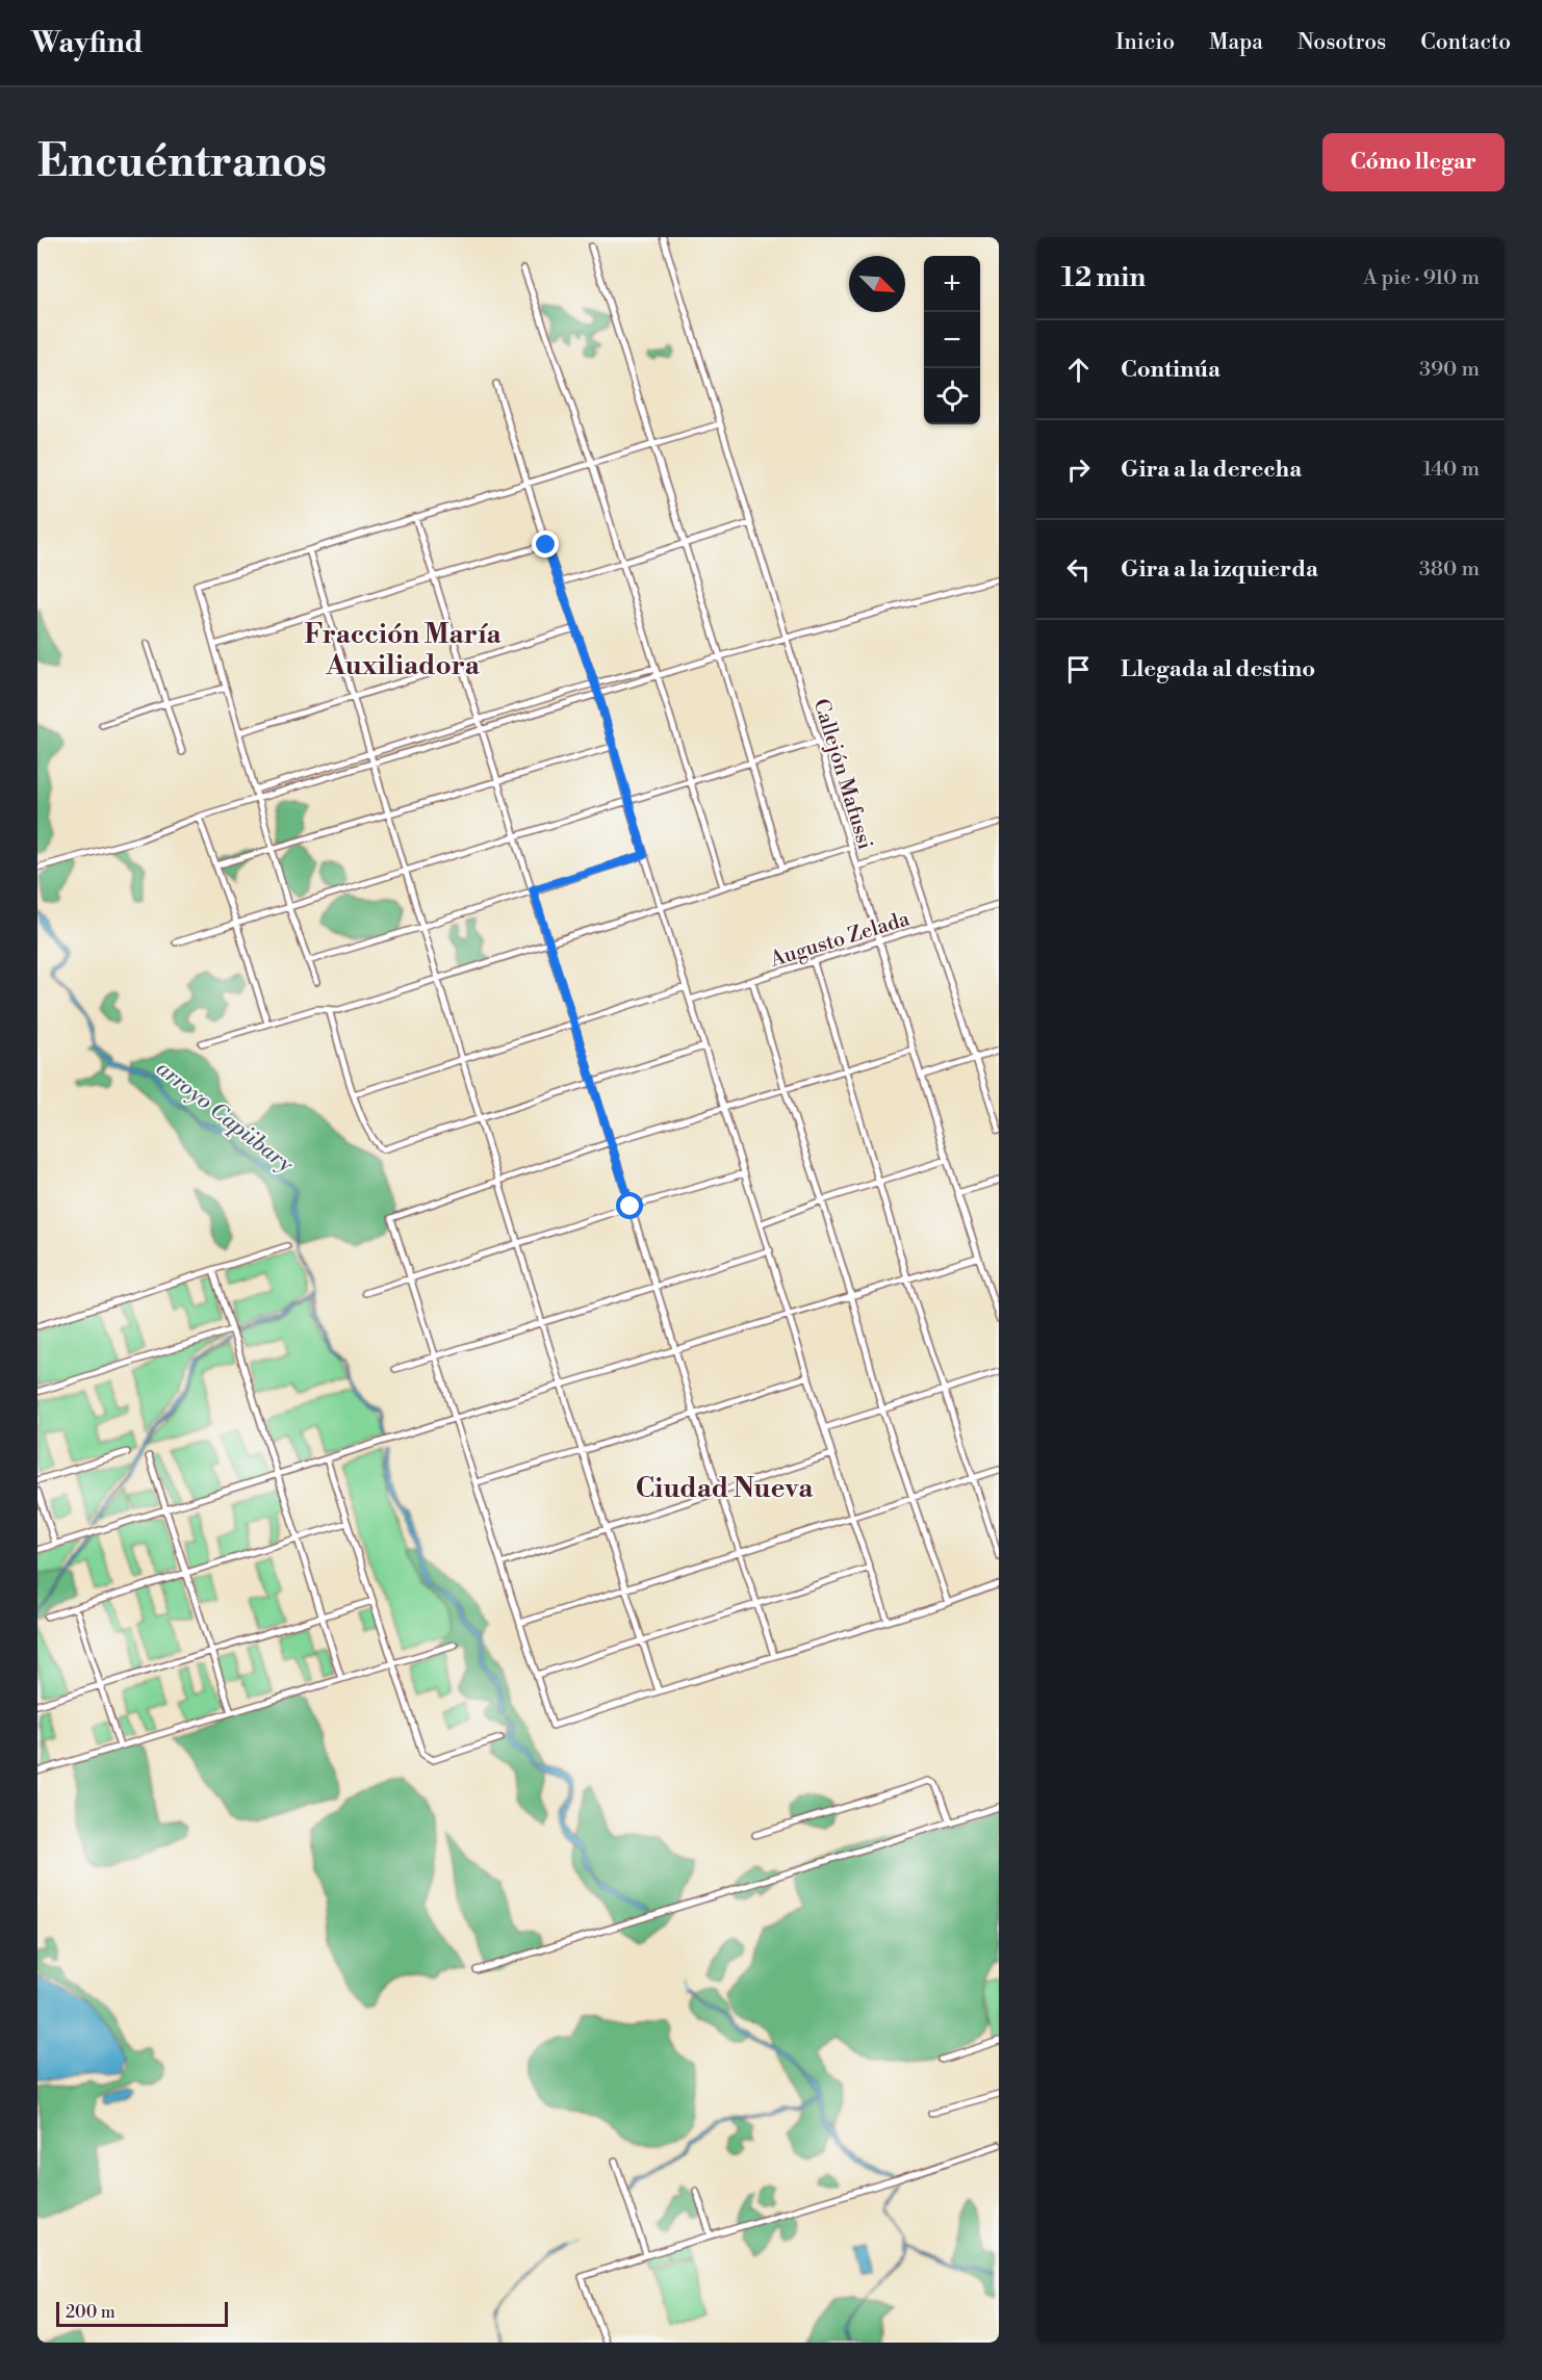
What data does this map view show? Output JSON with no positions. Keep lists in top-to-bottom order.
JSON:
{
  "streets": {
    "street": ["Callejón Mafussi", "Augusto Zelada"]
  },
  "crossings": [
    ["Callejón Mafussi", "Augusto Zelada"]
  ],
  "districts": ["Fracción María Auxiliadora", "Ciudad Nueva"],
  "water": ["arroyo Capiibary"],
  "scale_bar": "200 m",
  "north": "bottom right",
  "page": {
    "header": "Wayfind",
    "nav": [
      "Inicio",
      "Mapa",
      "Nosotros",
      "Contacto"
    ],
    "buttons": "Cómo llegar",
    "title": "Encuéntranos",
    "heading": ["12 min", "A pie · 910 m"],
    "map_buttons": ["+", "−"],
    "list": [
      ["Continúa", "390 m"],
      ["Gira a la derecha", "140 m"],
      ["Gira a la izquierda", "380 m"],
      "Llegada al destino"
    ],
    "scale": "200 m"
  }
}
